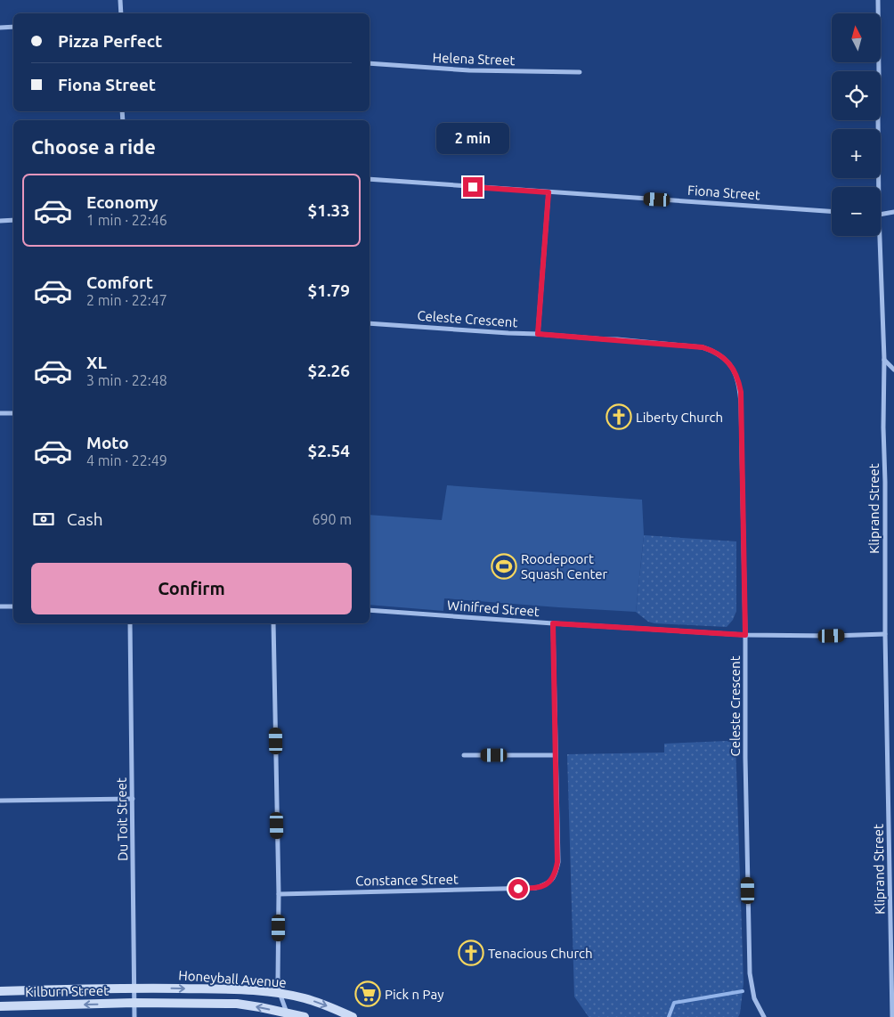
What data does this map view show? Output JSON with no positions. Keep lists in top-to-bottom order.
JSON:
{
  "streets": {
    "street": [
      "Helena Street",
      "Fiona Street",
      "Celeste Crescent",
      "Kliprand Street",
      "Winifred Street",
      "Du Toit Street",
      "Constance Street",
      "Honeyball Avenue",
      "Kilburn Street"
    ]
  },
  "crossings": [
    ["Celeste Crescent", "Winifred Street"],
    ["Kliprand Street", "Winifred Street"],
    ["Du Toit Street", "Honeyball Avenue"],
    ["Du Toit Street", "Kilburn Street"],
    ["Honeyball Avenue", "Kilburn Street"]
  ],
  "places": {
    "church": ["Liberty Church", "Tenacious Church"],
    "sports": ["Roodepoort Squash Center"],
    "supermarket": ["Pick n Pay"]
  },
  "north": "top",
  "page": {
    "map_buttons": ["+", "−"],
    "banner": ["Pizza Perfect", "Fiona Street"],
    "heading": "Choose a ride",
    "bubble": "2 min",
    "list": [
      {
        "name": "Economy",
        "note": "1 min · 22:46",
        "value": "$1.33"
      },
      {
        "name": "Comfort",
        "note": "2 min · 22:47",
        "value": "$1.79"
      },
      {
        "name": "XL",
        "note": "3 min · 22:48",
        "value": "$2.26"
      },
      {
        "name": "Moto",
        "note": "4 min · 22:49",
        "value": "$2.54"
      }
    ],
    "pay": ["Cash", "690 m"],
    "buttons": "Confirm"
  }
}
